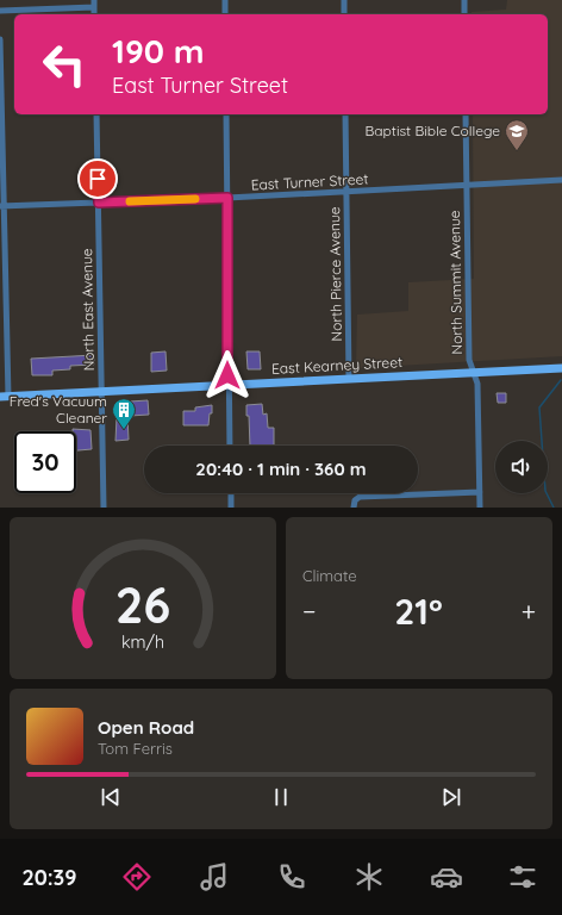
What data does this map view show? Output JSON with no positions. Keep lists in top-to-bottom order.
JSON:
{
  "streets": {
    "main road": ["East Kearney Street"],
    "street": [
      "East Turner Street",
      "North Pierce Avenue",
      "North Summit Avenue",
      "North East Avenue"
    ]
  },
  "crossings": [
    ["East Turner Street", "North Pierce Avenue"],
    ["East Turner Street", "North Summit Avenue"],
    ["East Turner Street", "North East Avenue"],
    ["North Pierce Avenue", "East Kearney Street"],
    ["North Summit Avenue", "East Kearney Street"],
    ["North East Avenue", "East Kearney Street"]
  ],
  "places": {
    "school or university": ["Baptist Bible College"],
    "building": ["Fred's Vacuum Cleaner"]
  },
  "page": {
    "turn": ["190 m", "East Turner Street"],
    "limit": "30",
    "trip": "20:40 · 1 min · 360 m",
    "tile": "Climate",
    "heat": ["−", "21°", "+"],
    "song": ["Open Road", "Tom Ferris"],
    "tabs": "20:39",
    "gauge": ["26", "km/h"]
  }
}
